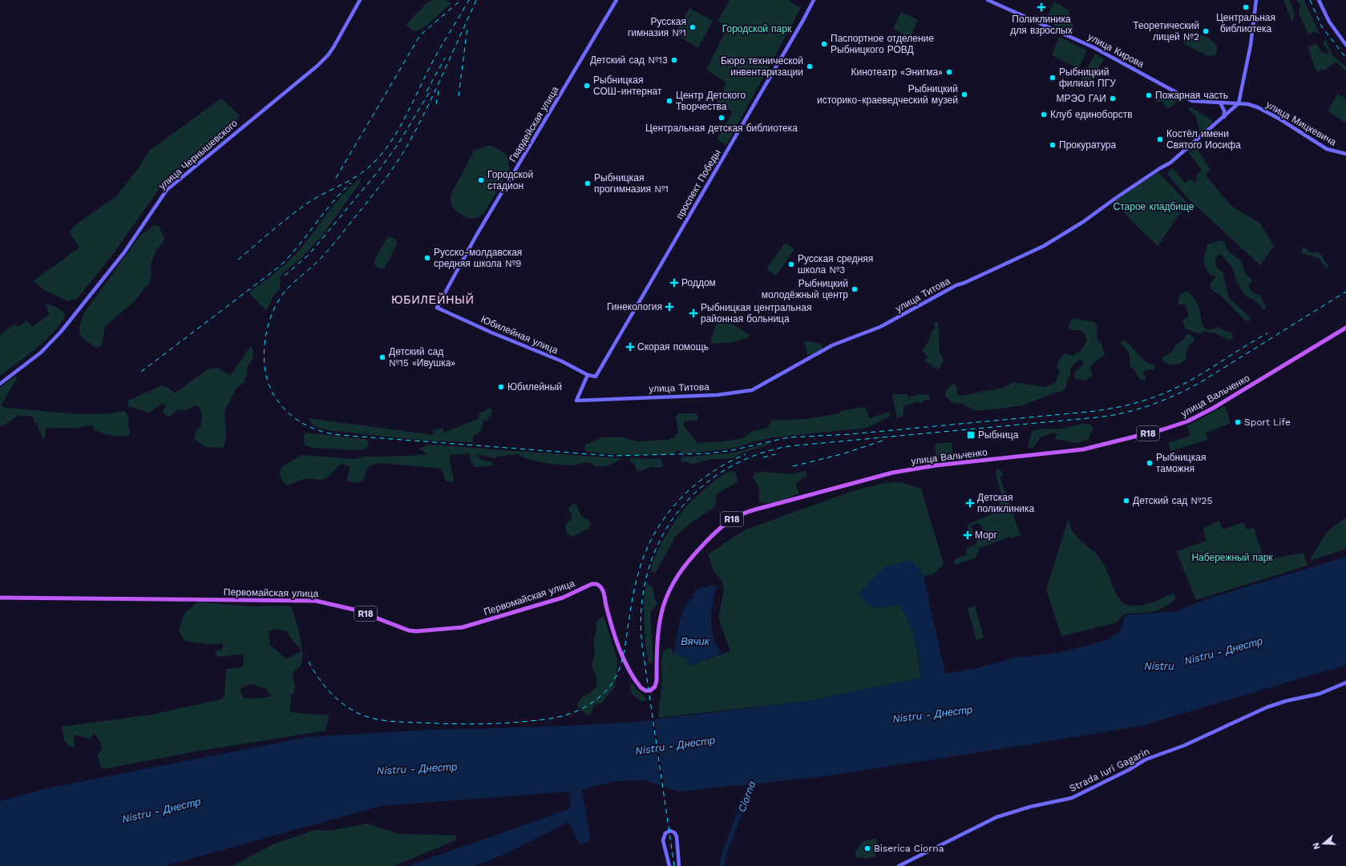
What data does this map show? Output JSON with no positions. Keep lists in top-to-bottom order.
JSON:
{
  "streets": {
    "main road": ["улица Вальченко", "R18", "Первомайская улица"],
    "street": [
      "улица Кирова",
      "улица Мицкевича",
      "Гвардейская улица",
      "улица Чернышевского",
      "проспект Победы",
      "улица Титова",
      "Юбилейная улица",
      "Strada Iuri Gagarin"
    ]
  },
  "crossings": [
    ["улица Кирова", "улица Мицкевича"],
    ["улица Кирова", "улица Титова"],
    ["улица Мицкевича", "улица Титова"],
    ["Гвардейская улица", "Юбилейная улица"],
    ["проспект Победы", "Юбилейная улица"],
    ["улица Титова", "Юбилейная улица"],
    ["улица Вальченко", "Первомайская улица"]
  ],
  "districts": ["ЮБИЛЕЙНЫЙ"],
  "water": [
    "Вячик",
    "Nistru - Днестр",
    "Nistru",
    "Ciorna"
  ],
  "parks": ["Городской парк", "Старое кладбище", "Набережный парк"],
  "places": {
    "health": [
      "Поликлиника для взрослых",
      "Роддом",
      "Гинекология",
      "Рыбницкая центральная районная больница",
      "Скорая помощь",
      "Детская поликлиника",
      "Морг"
    ],
    "other": [
      "Центральная библиотека",
      "Русская гимназия №1",
      "Теоретический лицей №2",
      "Паспортное отделение Рыбницкого РОВД",
      "Детский сад №13",
      "Бюро технической инвентаризации",
      "Кинотеатр «Энигма»",
      "Рыбницкий филиал ПГУ",
      "Рыбницкая СОШ-интернат",
      "Рыбницкий историко-краеведческий музей",
      "Пожарная часть",
      "МРЭО ГАИ",
      "Центр Детского Творчества",
      "Клуб единоборств",
      "Центральная детская библиотека",
      "Костёл имени Святого Иосифа",
      "Прокуратура",
      "Городской стадион",
      "Рыбницкая прогимназия №1",
      "Русско-молдавская средняя школа №9",
      "Русская средняя школа №3",
      "Рыбницкий молодёжный центр",
      "Детский сад №15 «Ивушка»",
      "Юбилейный",
      "Sport Life",
      "Рыбницкая таможня",
      "Детский сад №25",
      "Biserica Ciorna"
    ],
    "transit": ["Рыбница"]
  },
  "north": "left"
}
